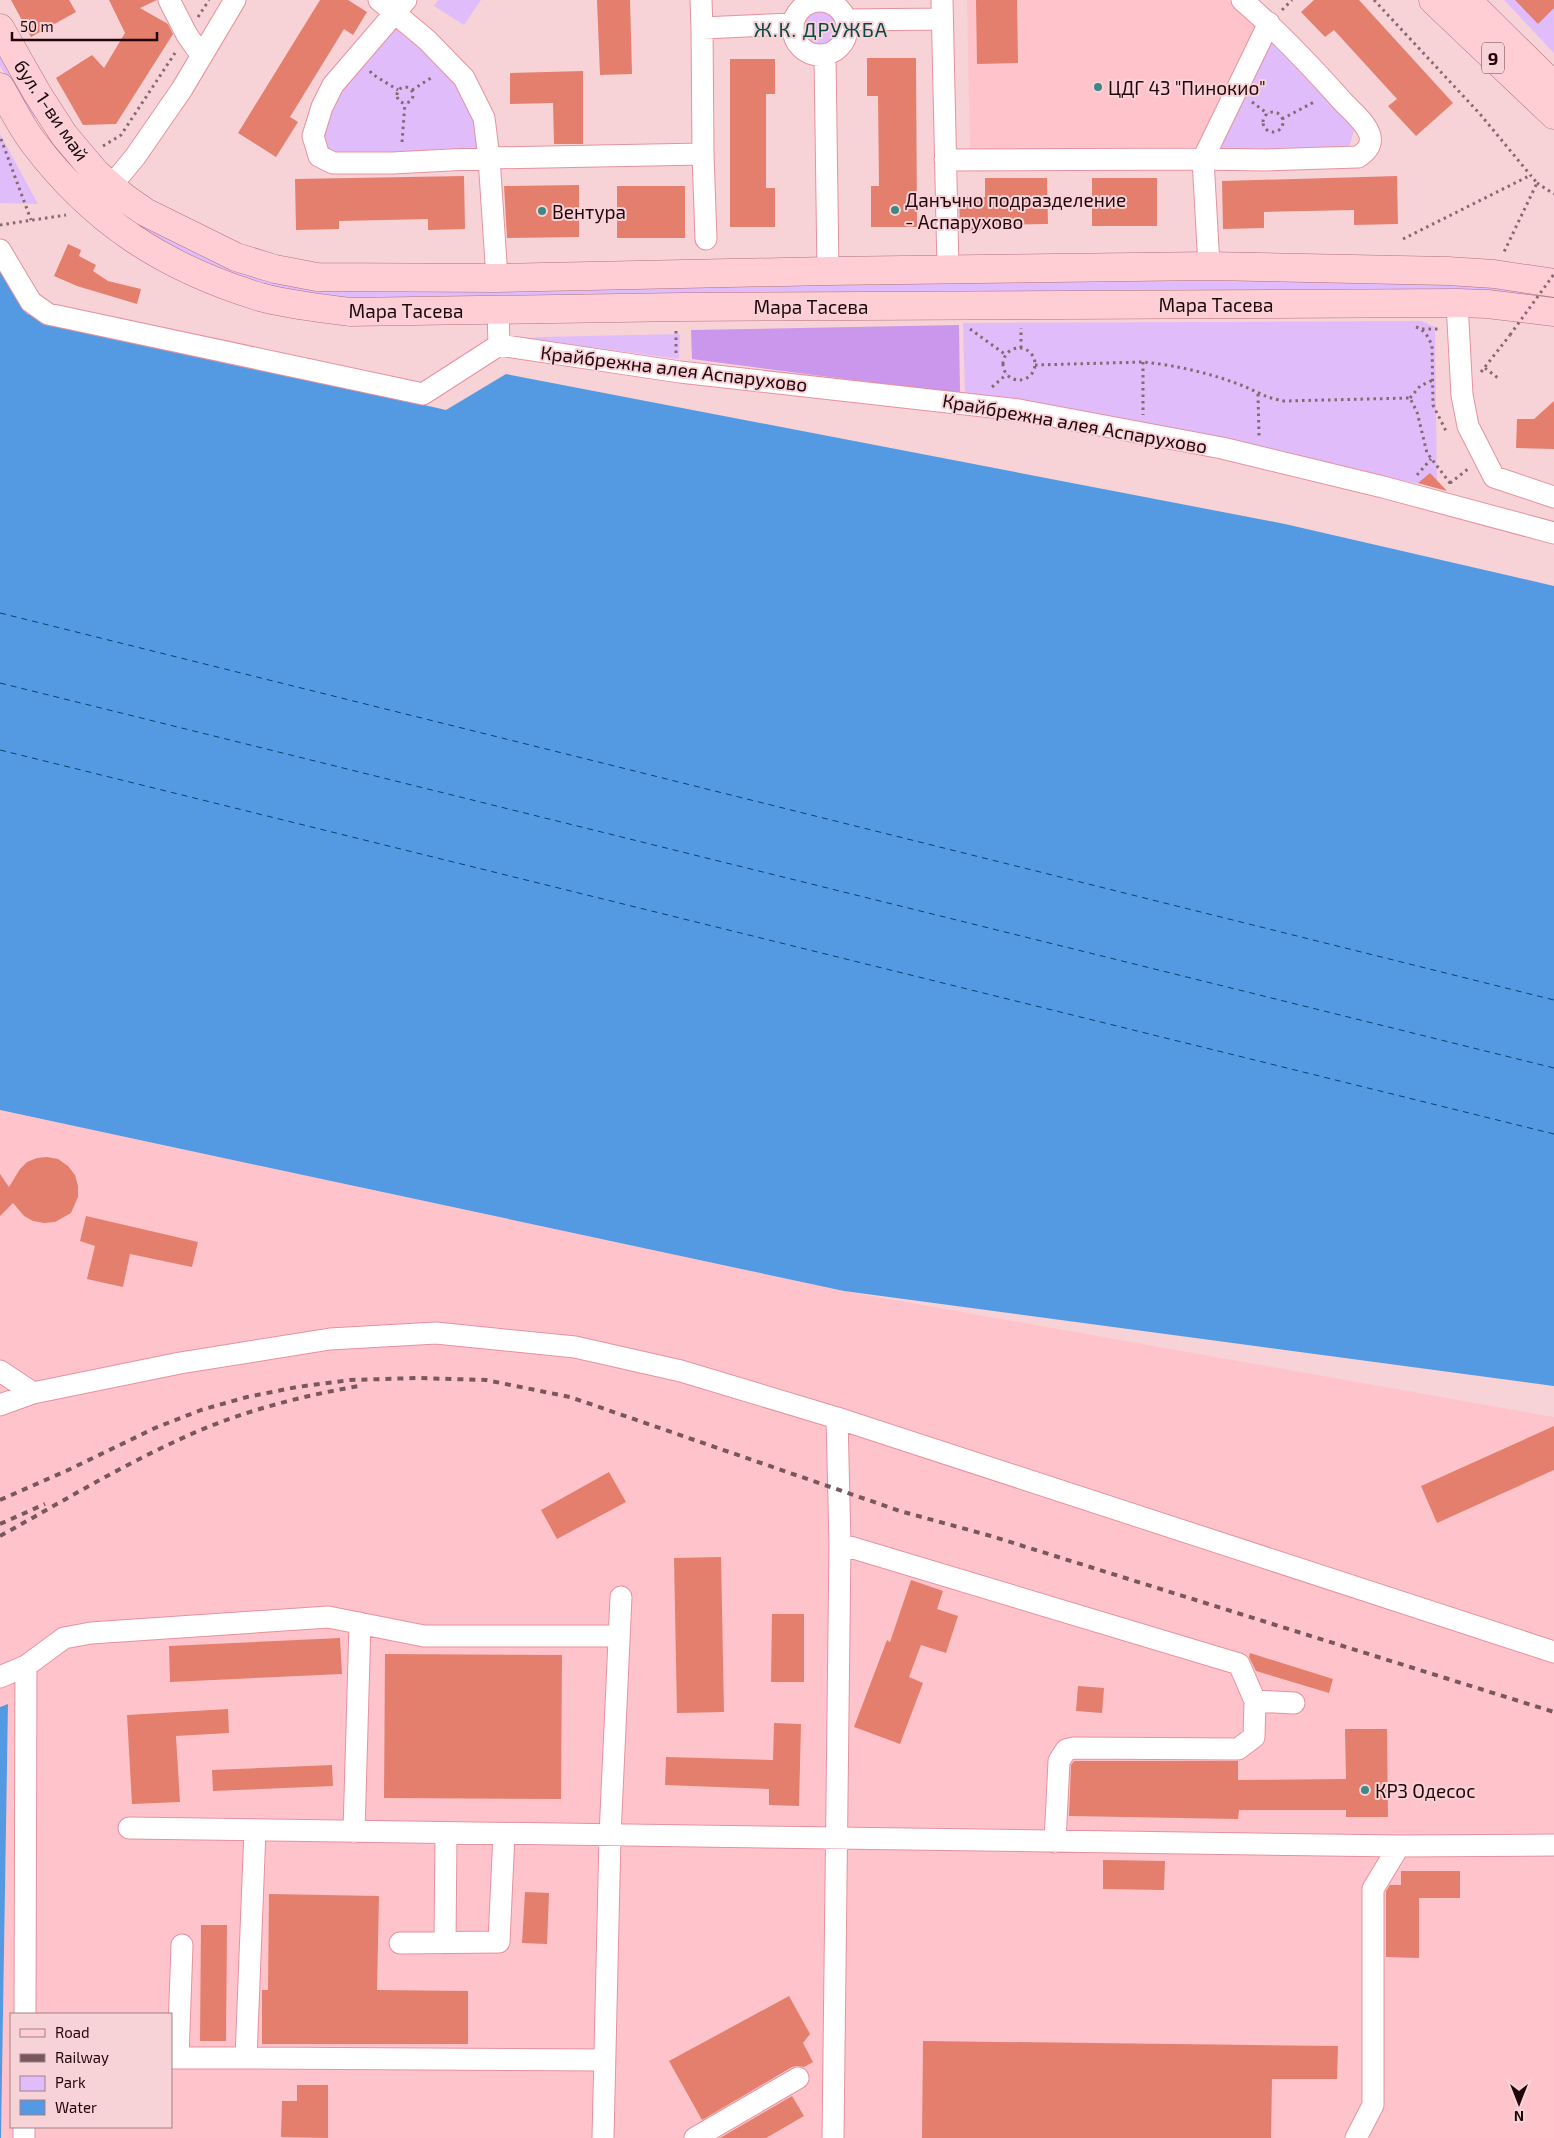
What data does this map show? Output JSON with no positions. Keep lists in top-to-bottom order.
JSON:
{
  "streets": {
    "main road": ["9", "бул. 1-ви май", "Мара Тасева"],
    "street": ["Крайбрежна алея Аспарухово"]
  },
  "crossings": [
    ["бул. 1-ви май", "Мара Тасева"]
  ],
  "districts": ["Ж.К. ДРУЖБА"],
  "places": [
    "ЦДГ 43 \"Пинокио\"",
    "Данъчно подразделение - Аспарухово",
    "Вентура",
    "КРЗ Одесос"
  ],
  "legend": [
    "Road",
    "Railway",
    "Park",
    "Water"
  ],
  "scale_bar": "50 m",
  "north": "bottom"
}
